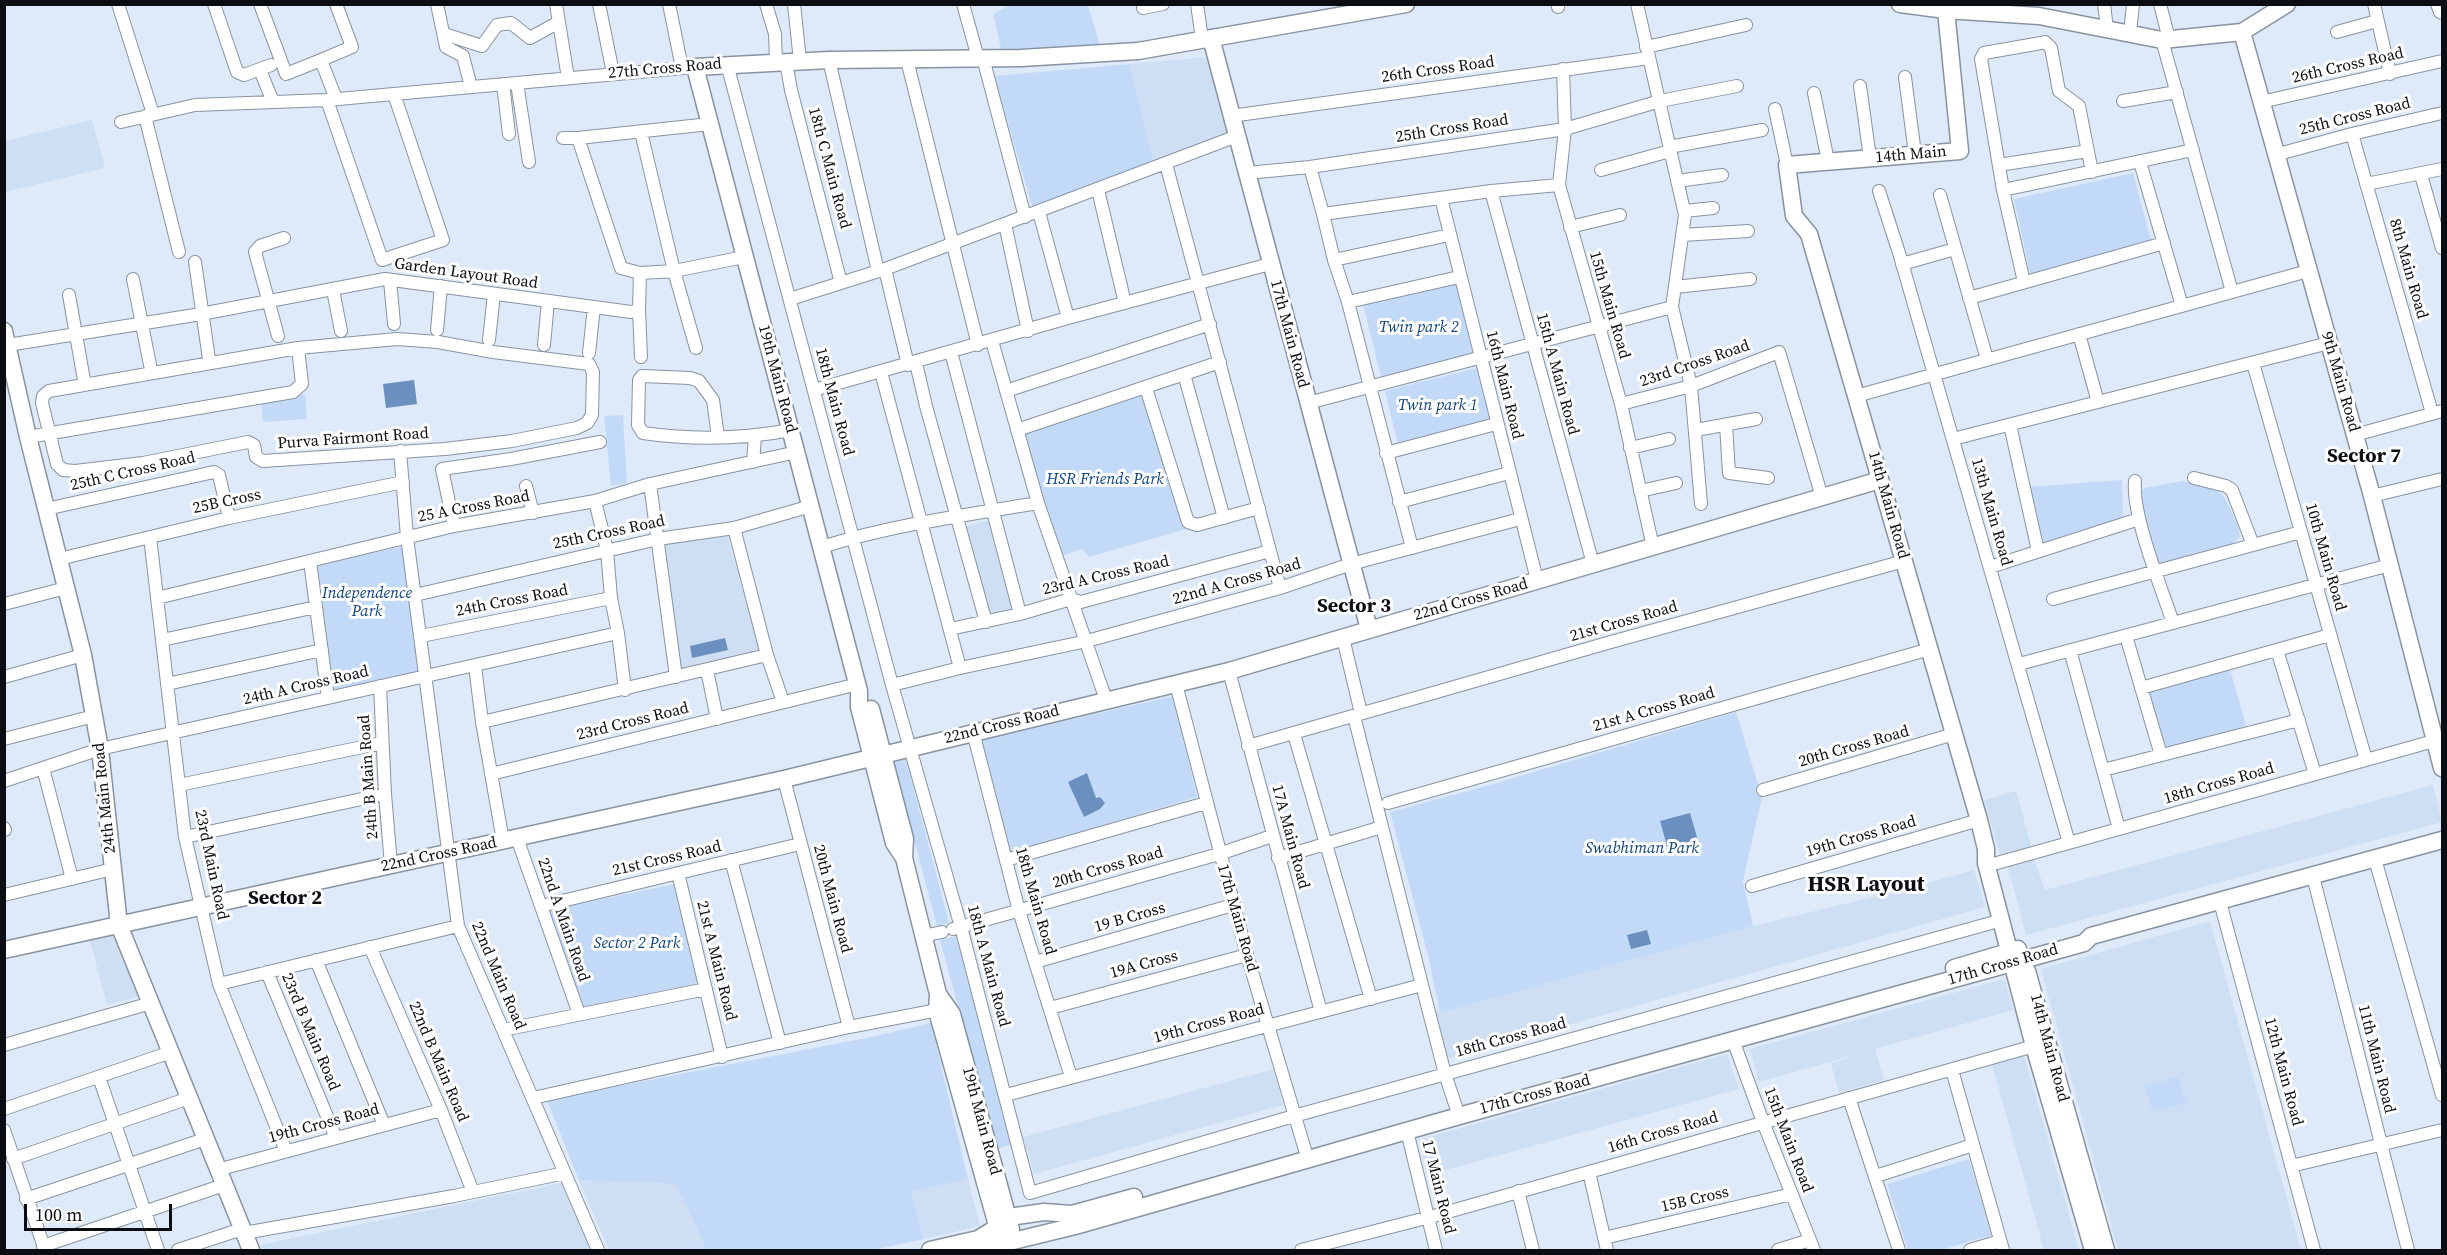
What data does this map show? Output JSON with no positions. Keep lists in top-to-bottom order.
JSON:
{
  "streets": {
    "street": [
      "26th Cross Road",
      "27th Cross Road",
      "25th Cross Road",
      "14th Main",
      "18th C Main Road",
      "8th Main Road",
      "Garden Layout Road",
      "15th Main Road",
      "17th Main Road",
      "23rd Cross Road",
      "15th A Main Road",
      "19th Main Road",
      "9th Main Road",
      "16th Main Road",
      "18th Main Road",
      "Purva Fairmont Road",
      "25th C Cross Road",
      "25B Cross",
      "14th Main Road",
      "25 A Cross Road",
      "13th Main Road",
      "10th Main Road",
      "23rd A Cross Road",
      "22nd A Cross Road",
      "22nd Cross Road",
      "24th Cross Road",
      "21st Cross Road",
      "24th A Cross Road",
      "21st A Cross Road",
      "20th Cross Road",
      "24th B Main Road",
      "18th Cross Road",
      "24th Main Road",
      "17A Main Road",
      "19th Cross Road",
      "23rd Main Road",
      "20th Main Road",
      "19 B Cross",
      "22nd A Main Road",
      "21st A Main Road",
      "19A Cross",
      "17th Cross Road",
      "18th A Main Road",
      "22nd Main Road",
      "23rd B Main Road",
      "11th Main Road",
      "22nd B Main Road",
      "12th Main Road",
      "16th Cross Road",
      "17 Main Road",
      "15B Cross"
    ]
  },
  "crossings": [
    ["26th Cross Road", "15th Main Road"],
    ["26th Cross Road", "17th Main Road"],
    ["26th Cross Road", "9th Main Road"],
    ["27th Cross Road", "18th C Main Road"],
    ["27th Cross Road", "17th Main Road"],
    ["27th Cross Road", "19th Main Road"],
    ["27th Cross Road", "18th Main Road"],
    ["25th Cross Road", "8th Main Road"],
    ["25th Cross Road", "15th Main Road"],
    ["25th Cross Road", "17th Main Road"],
    ["25th Cross Road", "19th Main Road"],
    ["25th Cross Road", "9th Main Road"],
    ["25th Cross Road", "22nd Main Road"],
    ["14th Main", "14th Main Road"],
    ["Garden Layout Road", "24th Main Road"],
    ["15th Main Road", "23rd Cross Road"],
    ["15th Main Road", "22nd Cross Road"],
    ["15th Main Road", "17th Cross Road"],
    ["15th Main Road", "16th Cross Road"],
    ["15th Main Road", "15B Cross"],
    ["17th Main Road", "22nd A Cross Road"],
    ["17th Main Road", "22nd Cross Road"],
    ["17th Main Road", "20th Cross Road"],
    ["17th Main Road", "18th Cross Road"],
    ["17th Main Road", "19th Cross Road"],
    ["17th Main Road", "19 B Cross"],
    ["17th Main Road", "19A Cross"],
    ["17th Main Road", "17th Cross Road"],
    ["23rd Cross Road", "19th Main Road"],
    ["23rd Cross Road", "22nd Cross Road"],
    ["15th A Main Road", "22nd Cross Road"],
    ["19th Main Road", "25 A Cross Road"],
    ["19th Main Road", "22nd Cross Road"],
    ["19th Main Road", "20th Cross Road"],
    ["19th Main Road", "17th Cross Road"],
    ["9th Main Road", "18th Cross Road"],
    ["16th Main Road", "22nd A Cross Road"],
    ["16th Main Road", "22nd Cross Road"],
    ["18th Main Road", "22nd A Cross Road"],
    ["18th Main Road", "22nd Cross Road"],
    ["18th Main Road", "20th Cross Road"],
    ["18th Main Road", "19th Cross Road"],
    ["18th Main Road", "19 B Cross"],
    ["18th Main Road", "19A Cross"],
    ["18th Main Road", "18th A Main Road"],
    ["Purva Fairmont Road", "22nd Main Road"],
    ["25th C Cross Road", "25B Cross"],
    ["25th C Cross Road", "24th Main Road"],
    ["25B Cross", "24th Main Road"],
    ["25B Cross", "23rd Main Road"],
    ["25B Cross", "22nd Main Road"],
    ["14th Main Road", "22nd Cross Road"],
    ["14th Main Road", "21st Cross Road"],
    ["14th Main Road", "21st A Cross Road"],
    ["14th Main Road", "20th Cross Road"],
    ["14th Main Road", "18th Cross Road"],
    ["14th Main Road", "19th Cross Road"],
    ["14th Main Road", "17th Cross Road"],
    ["14th Main Road", "16th Cross Road"],
    ["25 A Cross Road", "23rd Main Road"],
    ["25 A Cross Road", "22nd Main Road"],
    ["13th Main Road", "18th Cross Road"],
    ["10th Main Road", "18th Cross Road"],
    ["22nd Cross Road", "24th B Main Road"],
    ["22nd Cross Road", "24th Main Road"],
    ["22nd Cross Road", "17A Main Road"],
    ["22nd Cross Road", "23rd Main Road"],
    ["22nd Cross Road", "20th Main Road"],
    ["22nd Cross Road", "22nd A Main Road"],
    ["22nd Cross Road", "18th A Main Road"],
    ["22nd Cross Road", "22nd Main Road"],
    ["24th Cross Road", "22nd Main Road"],
    ["21st Cross Road", "17A Main Road"],
    ["21st Cross Road", "20th Main Road"],
    ["21st Cross Road", "22nd A Main Road"],
    ["21st Cross Road", "21st A Main Road"],
    ["24th A Cross Road", "24th B Main Road"],
    ["24th A Cross Road", "24th Main Road"],
    ["24th A Cross Road", "23rd Main Road"],
    ["24th A Cross Road", "22nd Main Road"],
    ["20th Cross Road", "17A Main Road"],
    ["20th Cross Road", "18th A Main Road"],
    ["18th Cross Road", "18th A Main Road"],
    ["24th Main Road", "19th Cross Road"],
    ["17A Main Road", "19th Cross Road"],
    ["19th Cross Road", "23rd Main Road"],
    ["19th Cross Road", "18th A Main Road"],
    ["19th Cross Road", "23rd B Main Road"],
    ["19th Cross Road", "22nd B Main Road"],
    ["17th Cross Road", "11th Main Road"],
    ["17th Cross Road", "12th Main Road"],
    ["17th Cross Road", "17 Main Road"],
    ["16th Cross Road", "17 Main Road"]
  ],
  "districts": [
    "Sector 7",
    "Sector 3",
    "HSR Layout",
    "Sector 2"
  ],
  "parks": [
    "Twin park 2",
    "Twin park 1",
    "HSR Friends Park",
    "Independence Park",
    "Swabhiman Park",
    "Sector 2 Park"
  ],
  "scale_bar": "100 m"
}
